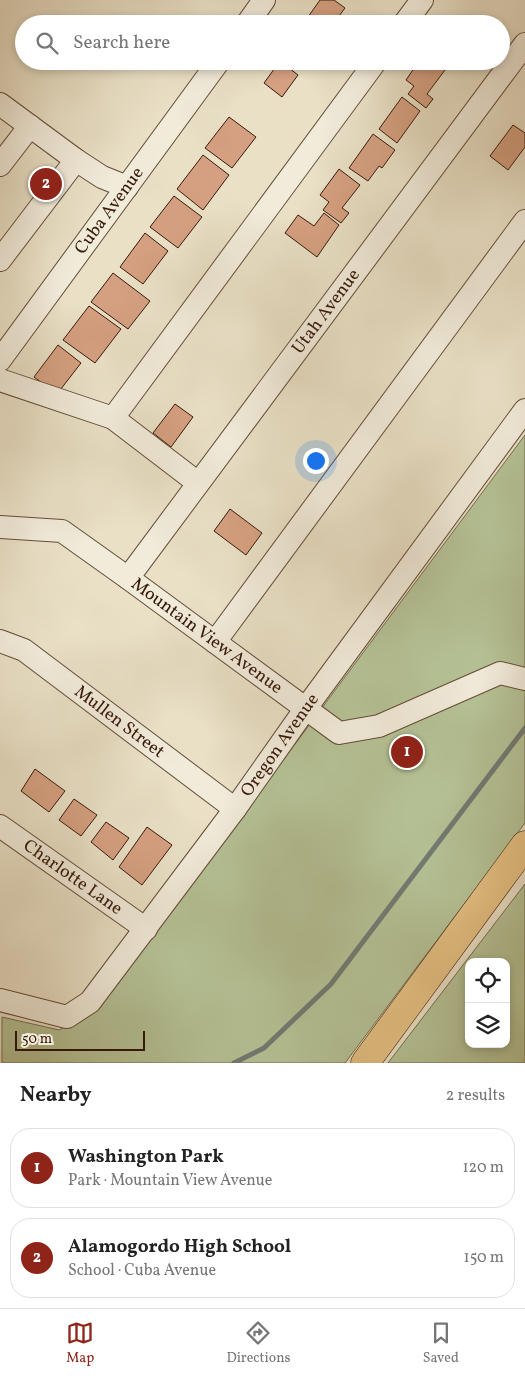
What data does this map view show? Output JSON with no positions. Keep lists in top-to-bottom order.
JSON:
{
  "streets": {
    "street": [
      "Cuba Avenue",
      "Utah Avenue",
      "Mountain View Avenue",
      "Mullen Street",
      "Oregon Avenue",
      "Charlotte Lane"
    ]
  },
  "crossings": [
    ["Utah Avenue", "Mountain View Avenue"],
    ["Mountain View Avenue", "Oregon Avenue"],
    ["Mullen Street", "Oregon Avenue"],
    ["Oregon Avenue", "Charlotte Lane"]
  ],
  "scale_bar": "50 m",
  "page": {
    "search": "Search here",
    "pins": ["2", "1"],
    "scale": "50 m",
    "heading": ["Nearby", "2 results"],
    "list": [
      {
        "mark": "1",
        "name": "Washington Park",
        "note": "Park · Mountain View Avenue",
        "value": "120 m"
      },
      {
        "mark": "2",
        "name": "Alamogordo High School",
        "note": "School · Cuba Avenue",
        "value": "150 m"
      }
    ],
    "nav": ["Map", "Directions", "Saved"]
  }
}
